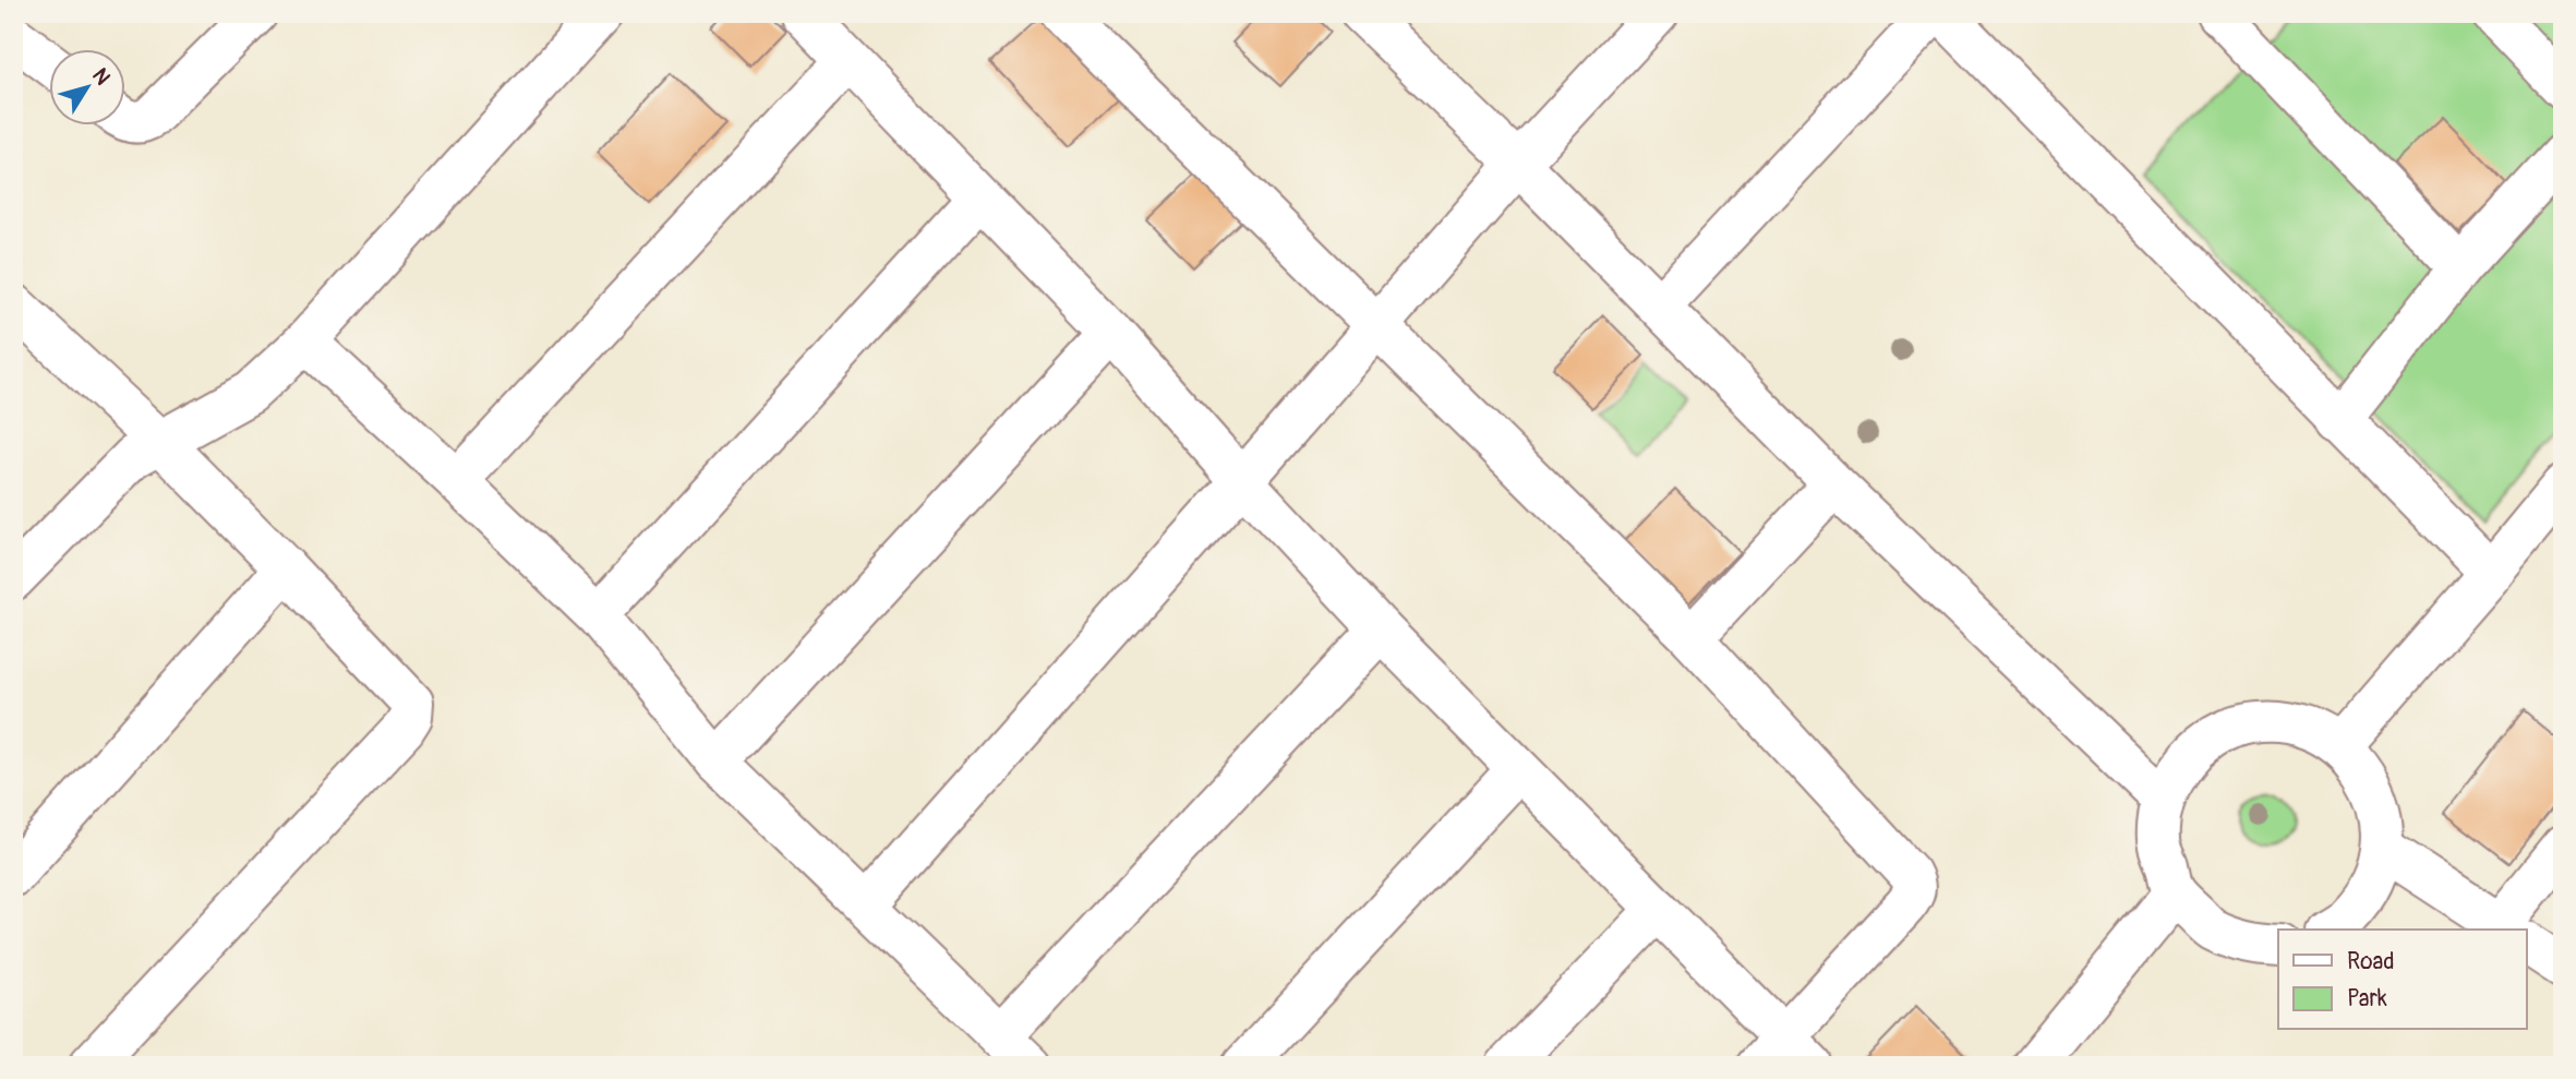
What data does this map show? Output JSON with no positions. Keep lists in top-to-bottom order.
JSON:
{
  "legend": ["Road", "Park"],
  "north": "top right"
}
